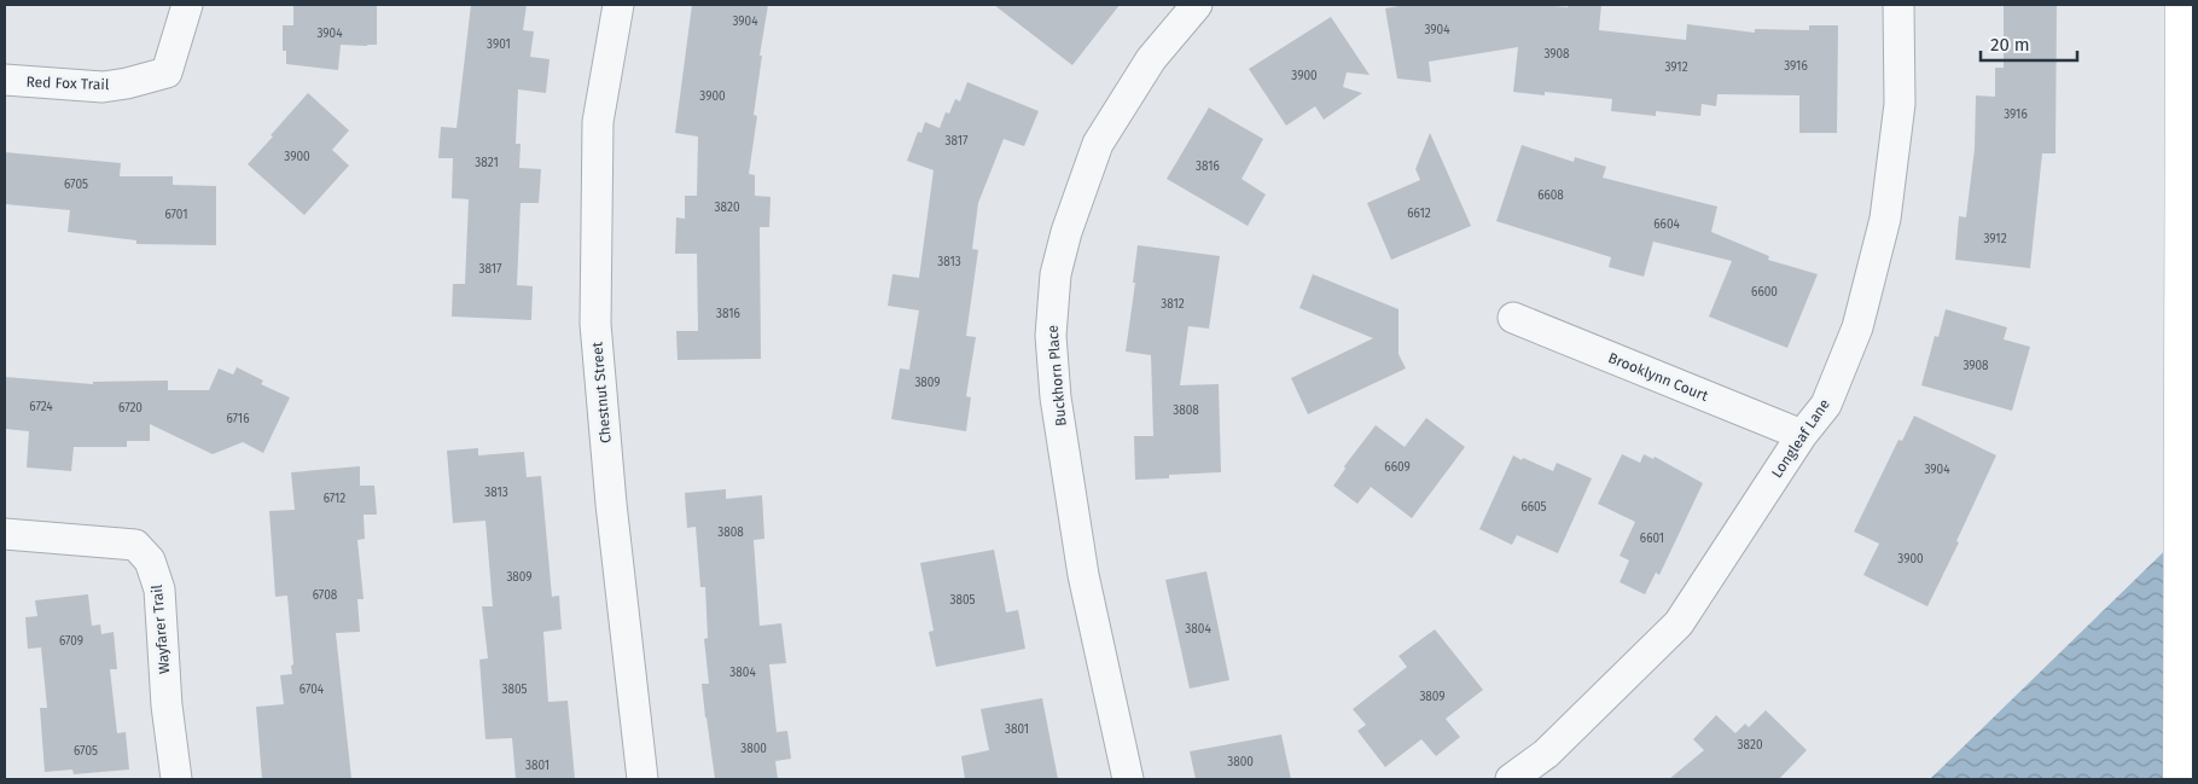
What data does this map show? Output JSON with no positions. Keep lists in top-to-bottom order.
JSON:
{
  "streets": {
    "street": [
      "Red Fox Trail",
      "Buckhorn Place",
      "Brooklynn Court",
      "Chestnut Street",
      "Longleaf Lane",
      "Wayfarer Trail"
    ]
  },
  "crossings": [
    ["Brooklynn Court", "Longleaf Lane"]
  ],
  "house_numbers": [
    "3904",
    "3904",
    "3904",
    "3901",
    "3908",
    "3916",
    "3912",
    "3900",
    "3900",
    "3916",
    "3817",
    "3900",
    "3821",
    "3816",
    "6705",
    "6608",
    "3820",
    "6612",
    "6701",
    "6604",
    "3912",
    "3813",
    "3817",
    "6600",
    "3812",
    "3816",
    "3908",
    "3809",
    "6724",
    "6720",
    "3808",
    "6716",
    "6609",
    "3904",
    "3813",
    "6712",
    "6605",
    "3808",
    "6601",
    "3900",
    "3809",
    "6708",
    "3805",
    "3804",
    "6709",
    "3804",
    "6704",
    "3805",
    "3809",
    "3801",
    "3820",
    "3800",
    "6705",
    "3800",
    "3801"
  ],
  "scale_bar": "20 m"
}
